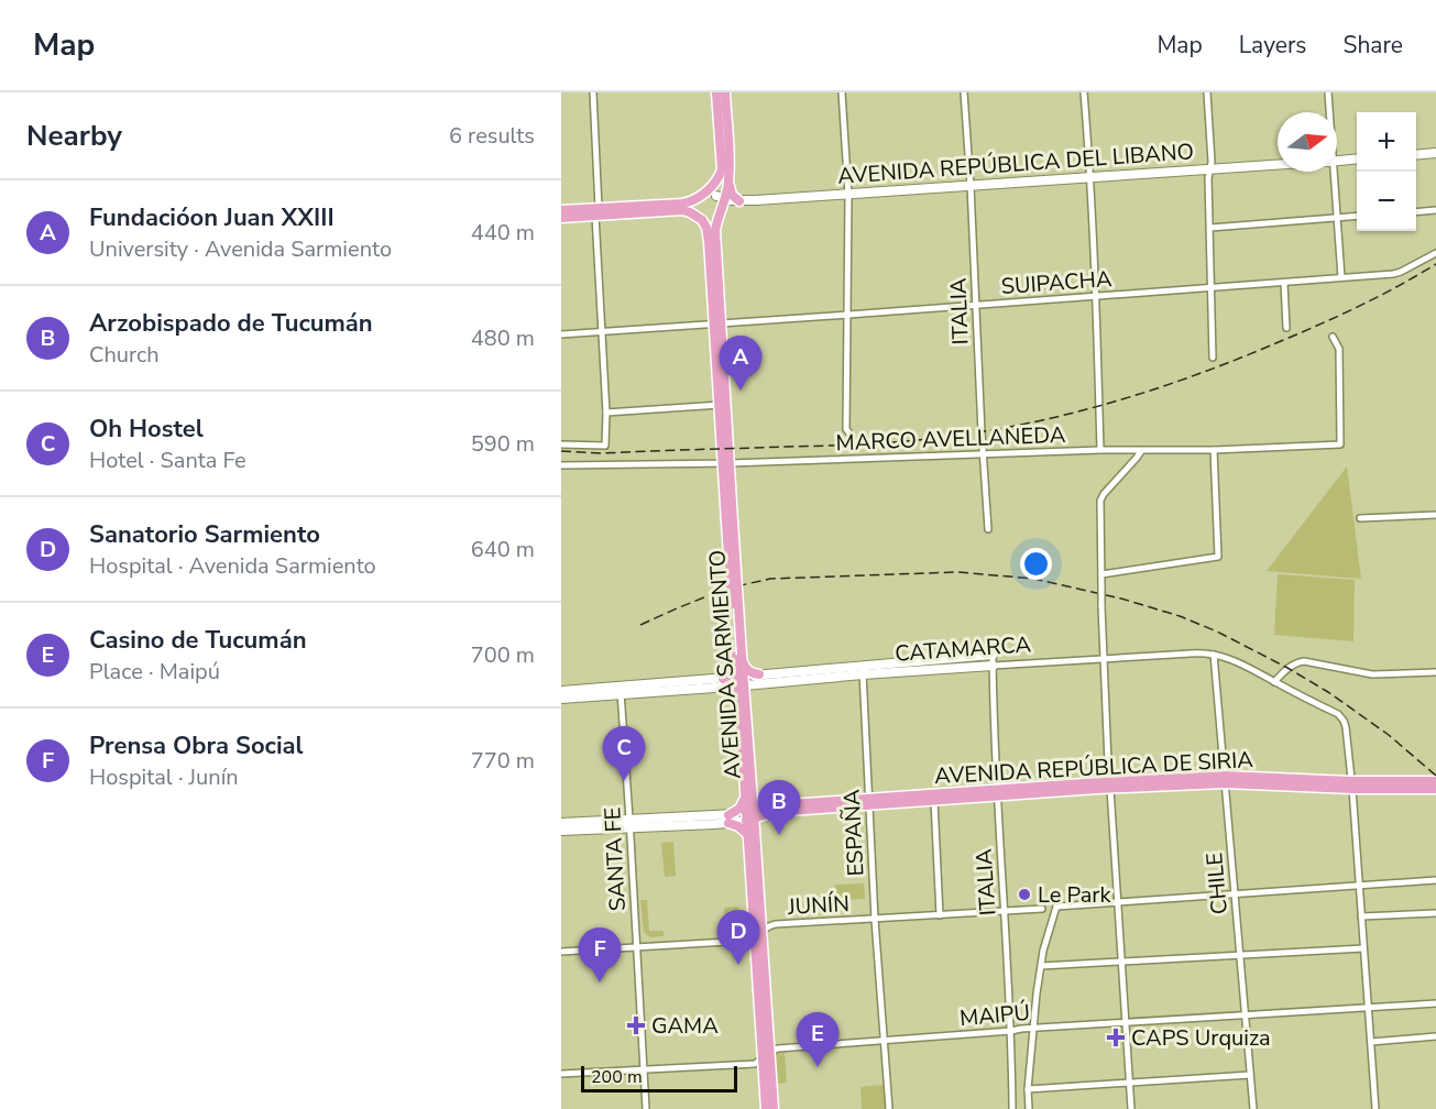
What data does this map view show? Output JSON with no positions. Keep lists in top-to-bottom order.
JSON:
{
  "streets": {
    "main road": [
      "AVENIDA REPÚBLICA DEL LIBANO",
      "CATAMARCA",
      "AVENIDA SARMIENTO",
      "AVENIDA REPÚBLICA DE SIRIA"
    ],
    "street": [
      "SUIPACHA",
      "ITALIA",
      "MARCO AVELLANEDA",
      "ESPAÑA",
      "SANTA FE",
      "CHILE",
      "JUNÍN",
      "MAIPÚ"
    ]
  },
  "crossings": [
    ["AVENIDA REPÚBLICA DEL LIBANO", "ITALIA"],
    ["AVENIDA REPÚBLICA DEL LIBANO", "AVENIDA SARMIENTO"],
    ["SUIPACHA", "ITALIA"],
    ["SUIPACHA", "AVENIDA SARMIENTO"],
    ["ITALIA", "MARCO AVELLANEDA"],
    ["ITALIA", "CATAMARCA"],
    ["ITALIA", "AVENIDA REPÚBLICA DE SIRIA"],
    ["ITALIA", "JUNÍN"],
    ["ITALIA", "MAIPÚ"],
    ["MARCO AVELLANEDA", "AVENIDA SARMIENTO"],
    ["CATAMARCA", "AVENIDA SARMIENTO"],
    ["CATAMARCA", "AVENIDA REPÚBLICA DE SIRIA"],
    ["CATAMARCA", "ESPAÑA"],
    ["CATAMARCA", "SANTA FE"],
    ["CATAMARCA", "CHILE"],
    ["AVENIDA SARMIENTO", "AVENIDA REPÚBLICA DE SIRIA"],
    ["AVENIDA SARMIENTO", "JUNÍN"],
    ["AVENIDA SARMIENTO", "MAIPÚ"],
    ["AVENIDA REPÚBLICA DE SIRIA", "ESPAÑA"],
    ["AVENIDA REPÚBLICA DE SIRIA", "CHILE"],
    ["ESPAÑA", "JUNÍN"],
    ["ESPAÑA", "MAIPÚ"],
    ["SANTA FE", "JUNÍN"],
    ["SANTA FE", "MAIPÚ"],
    ["CHILE", "MAIPÚ"]
  ],
  "places": {
    "other": ["Le Park"],
    "health": ["GAMA", "CAPS Urquiza"]
  },
  "scale_bar": "200 m",
  "north": "right",
  "page": {
    "header": "Map",
    "nav": ["Map", "Layers", "Share"],
    "heading": ["Nearby", "6 results"],
    "map_buttons": ["+", "−"],
    "list": [
      {
        "mark": "A",
        "name": "Fundacióon Juan XXIII",
        "note": "University · Avenida Sarmiento",
        "value": "440 m"
      },
      {
        "mark": "B",
        "name": "Arzobispado de Tucumán",
        "note": "Church",
        "value": "480 m"
      },
      {
        "mark": "C",
        "name": "Oh Hostel",
        "note": "Hotel · Santa Fe",
        "value": "590 m"
      },
      {
        "mark": "D",
        "name": "Sanatorio Sarmiento",
        "note": "Hospital · Avenida Sarmiento",
        "value": "640 m"
      },
      {
        "mark": "E",
        "name": "Casino de Tucumán",
        "note": "Place · Maipú",
        "value": "700 m"
      },
      {
        "mark": "F",
        "name": "Prensa Obra Social",
        "note": "Hospital · Junín",
        "value": "770 m"
      }
    ],
    "pins": [
      "A",
      "C",
      "B",
      "D",
      "F",
      "E"
    ],
    "scale": "200 m"
  }
}
